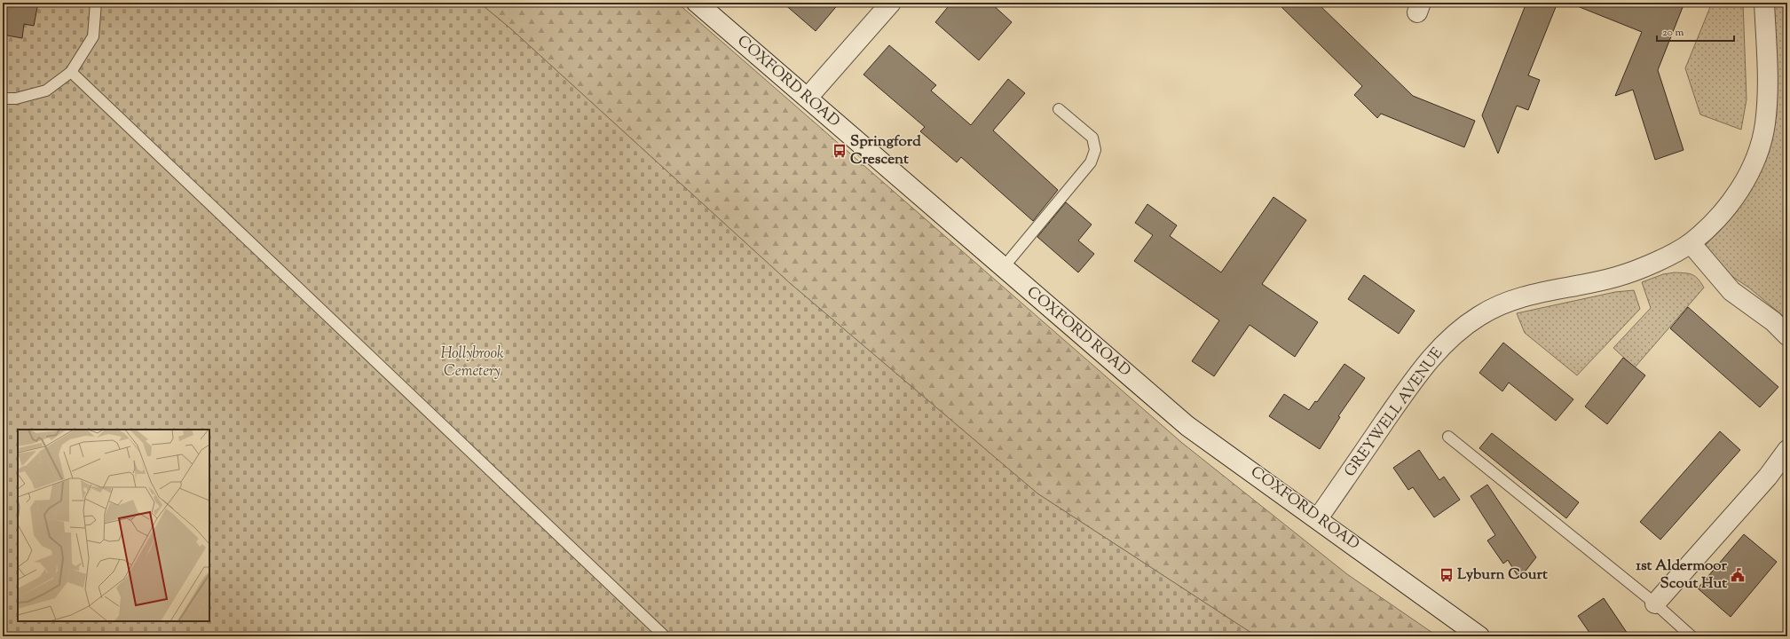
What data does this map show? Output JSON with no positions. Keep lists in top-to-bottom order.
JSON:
{
  "streets": {
    "street": ["COXFORD ROAD", "GREYWELL AVENUE"]
  },
  "crossings": [
    ["COXFORD ROAD", "GREYWELL AVENUE"]
  ],
  "parks": ["Hollybrook Cemetery"],
  "places": {
    "bus stop": ["Springford Crescent", "Lyburn Court"],
    "public building": ["1st Aldermoor Scout Hut"]
  },
  "scale_bar": "20 m"
}
